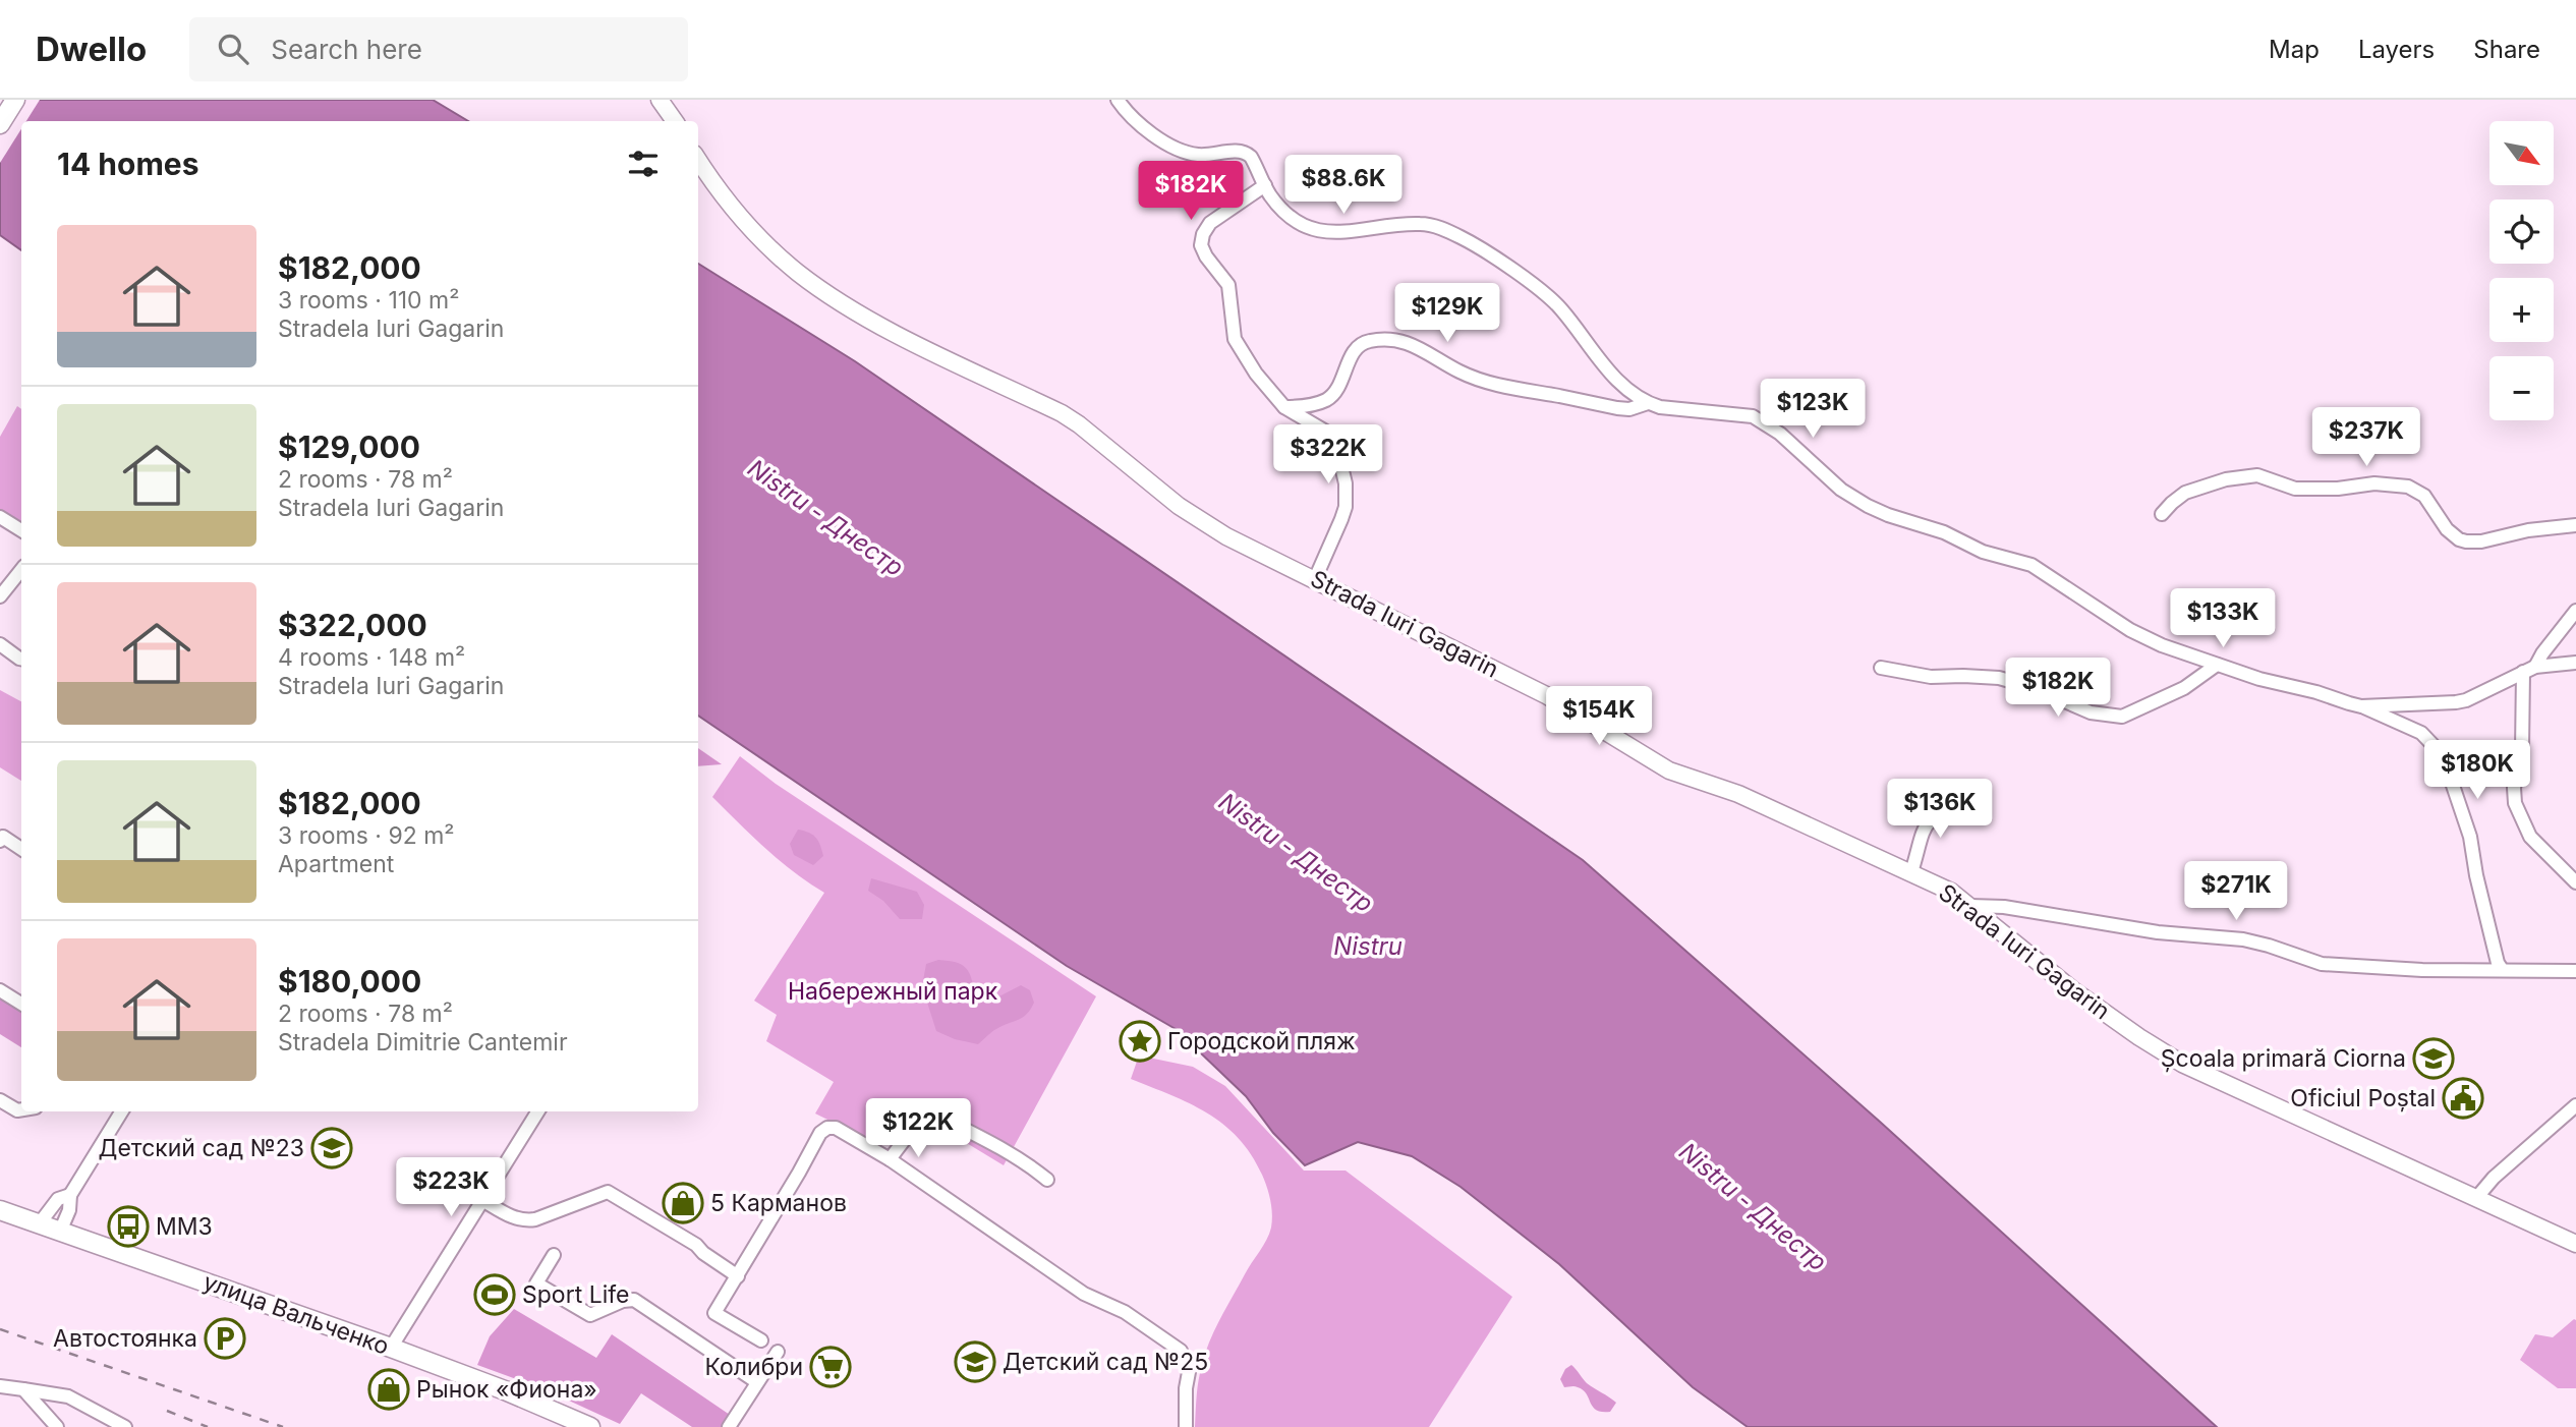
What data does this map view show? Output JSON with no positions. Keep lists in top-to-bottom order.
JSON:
{
  "streets": {
    "main road": ["Strada Iuri Gagarin", "улица Вальченко"]
  },
  "water": ["Nistru - Днестр", "Nistru"],
  "parks": ["Набережный парк"],
  "places": {
    "place": ["Городской пляж"],
    "school or university": ["Școala primară Ciorna", "Детский сад №23", "Детский сад №25"],
    "public building": ["Oficiul Poștal"],
    "shop": ["5 Карманов", "Рынок «Фиона»"],
    "bus stop": ["ММЗ"],
    "sports": ["Sport Life"],
    "parking": ["Автостоянка"],
    "supermarket": ["Колибри"]
  },
  "north": "bottom right",
  "page": {
    "header": "Dwello",
    "search": "Search here",
    "nav": ["Map", "Layers", "Share"],
    "map_buttons": ["+", "−"],
    "heading": "14 homes",
    "price": [
      "$88.6K",
      "$182K",
      "$129K",
      "$123K",
      "$237K",
      "$322K",
      "$133K",
      "$182K",
      "$154K",
      "$180K",
      "$136K",
      "$271K",
      "$122K",
      "$223K"
    ],
    "list": [
      {
        "name": "$182,000",
        "note": "3 rooms · 110 m² · Stradela Iuri Gagarin"
      },
      {
        "name": "$129,000",
        "note": "2 rooms · 78 m² · Stradela Iuri Gagarin"
      },
      {
        "name": "$322,000",
        "note": "4 rooms · 148 m² · Stradela Iuri Gagarin"
      },
      {
        "name": "$182,000",
        "note": "3 rooms · 92 m² · Apartment"
      },
      {
        "name": "$180,000",
        "note": "2 rooms · 78 m² · Stradela Dimitrie Cantemir"
      }
    ]
  }
}
